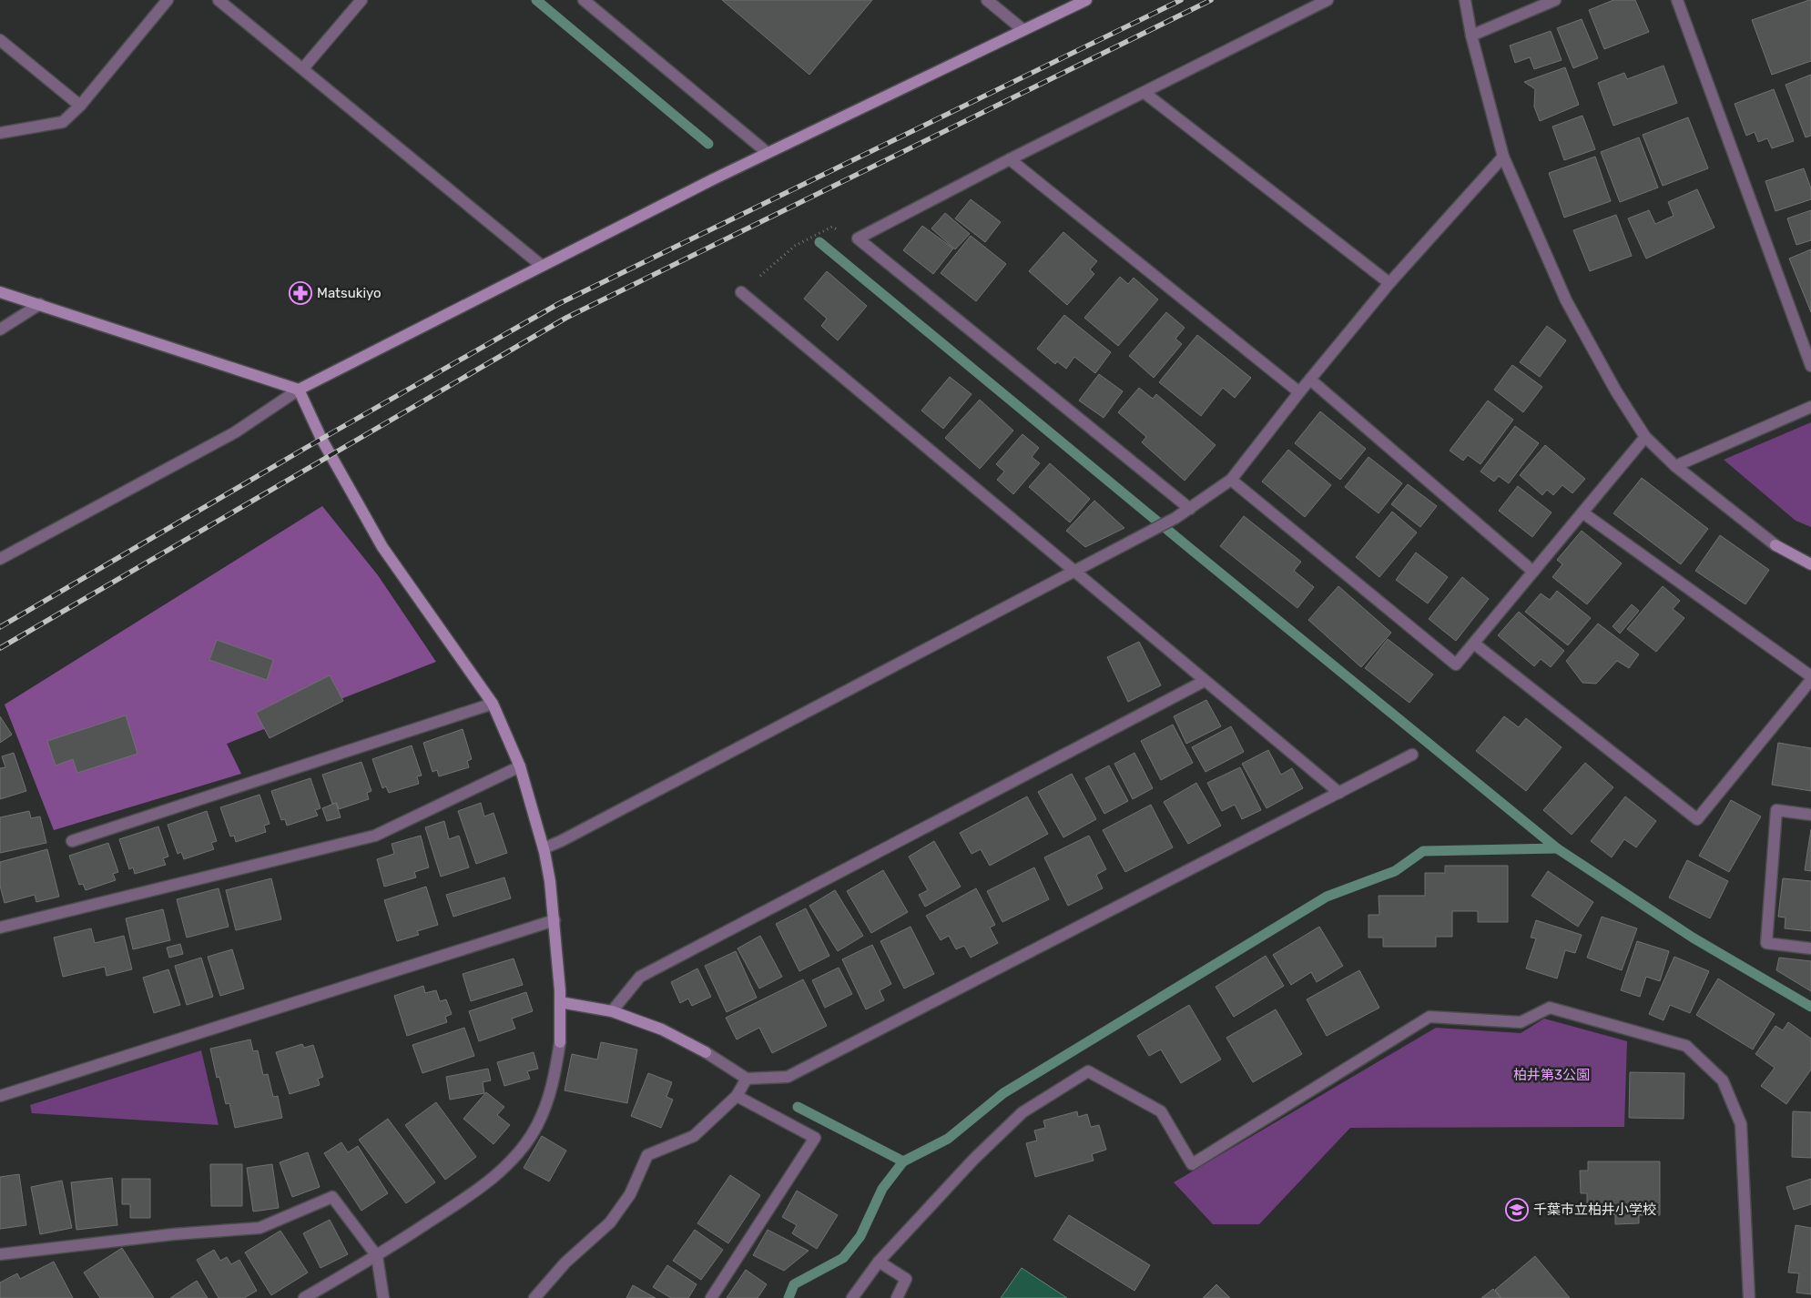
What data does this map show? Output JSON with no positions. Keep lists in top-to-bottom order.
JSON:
{
  "parks": ["柏井第3公園"],
  "places": {
    "pharmacy": ["Matsukiyo"],
    "school or university": ["千葉市立柏井小学校"]
  }
}
